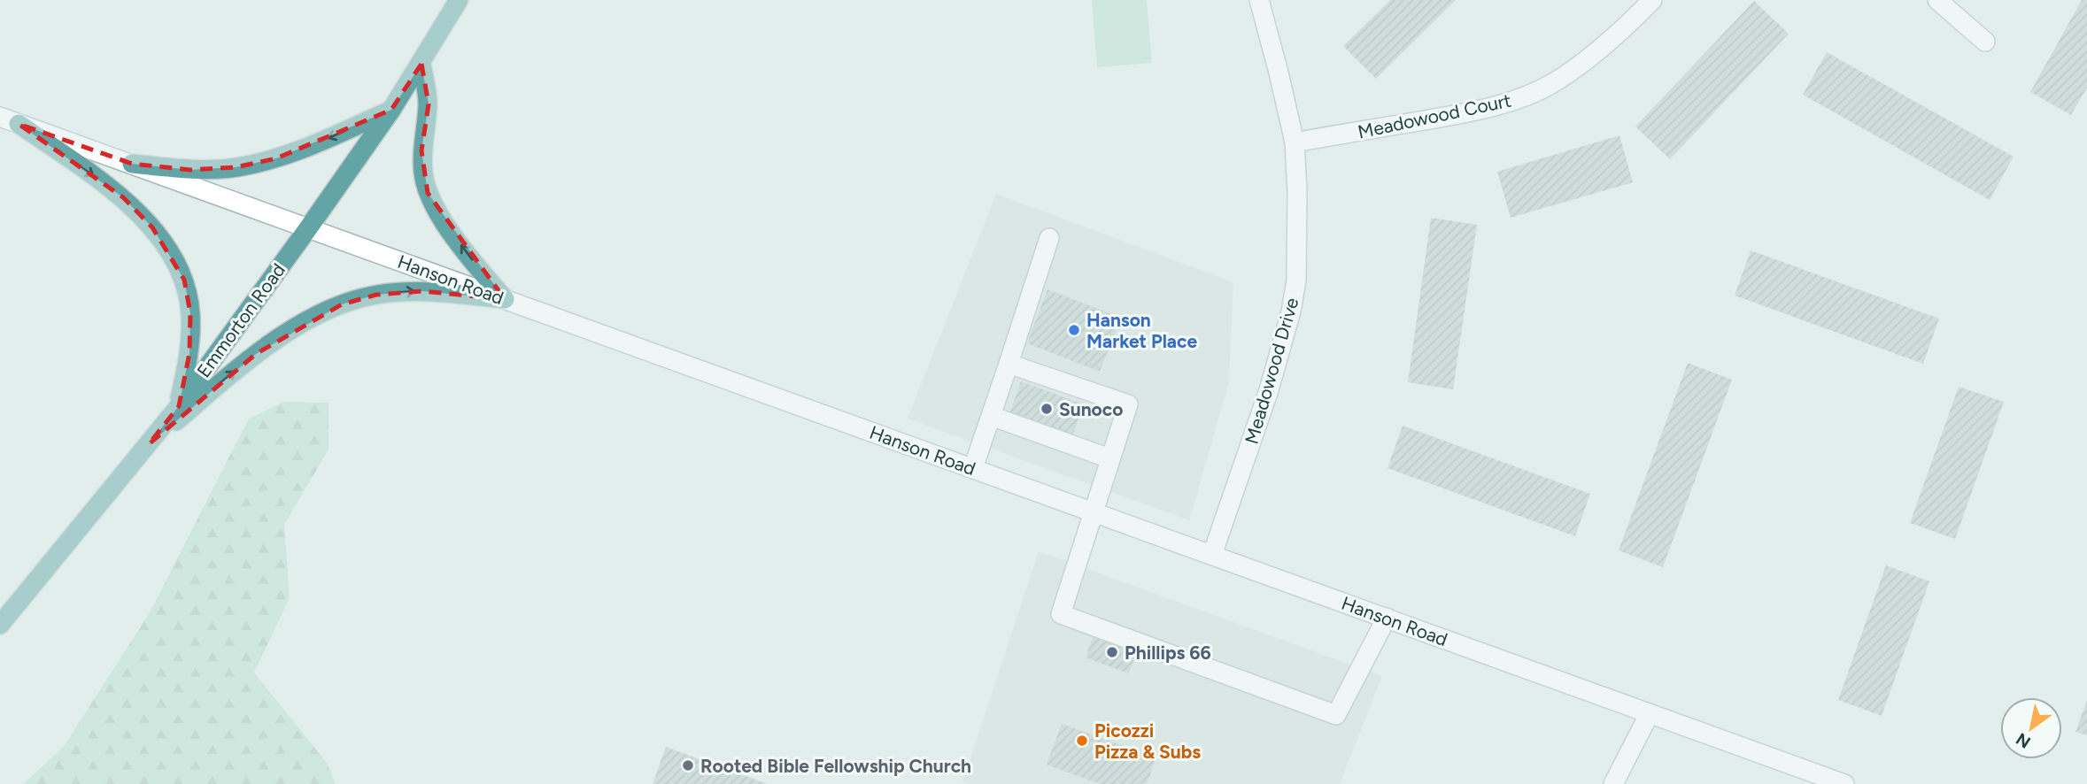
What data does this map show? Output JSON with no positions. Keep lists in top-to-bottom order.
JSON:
{
  "streets": {
    "main road": ["Emmorton Road"],
    "street": ["Meadowood Court", "Hanson Road", "Meadowood Drive"]
  },
  "crossings": [
    ["Meadowood Court", "Meadowood Drive"],
    ["Hanson Road", "Emmorton Road"],
    ["Hanson Road", "Meadowood Drive"]
  ],
  "places": [
    "Hanson Market Place",
    "Sunoco",
    "Phillips 66",
    "Picozzi Pizza & Subs",
    "Rooted Bible Fellowship Church"
  ],
  "north": "bottom left"
}
